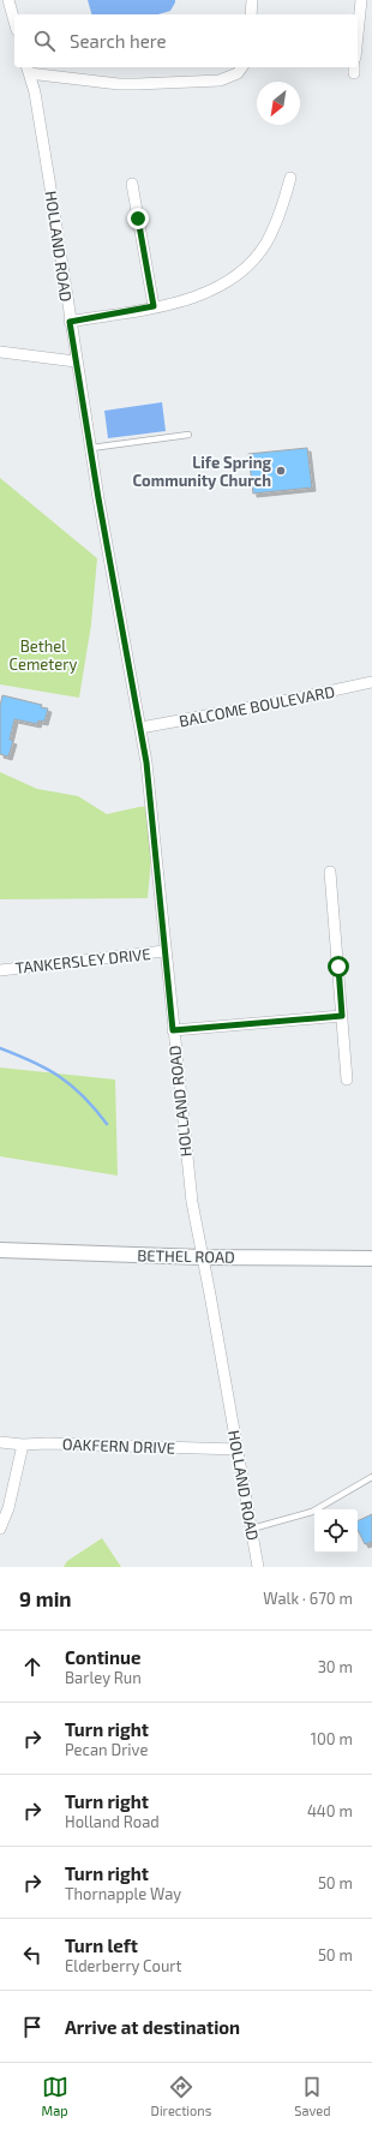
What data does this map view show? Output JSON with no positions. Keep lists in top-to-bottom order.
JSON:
{
  "streets": {
    "street": [
      "HOLLAND ROAD",
      "BALCOME BOULEVARD",
      "TANKERSLEY DRIVE",
      "BETHEL ROAD",
      "OAKFERN DRIVE"
    ]
  },
  "crossings": [
    ["HOLLAND ROAD", "BALCOME BOULEVARD"],
    ["HOLLAND ROAD", "TANKERSLEY DRIVE"],
    ["HOLLAND ROAD", "BETHEL ROAD"],
    ["HOLLAND ROAD", "OAKFERN DRIVE"]
  ],
  "parks": ["Bethel Cemetery"],
  "places": ["Life Spring Community Church"],
  "north": "bottom left",
  "page": {
    "search": "Search here",
    "heading": ["9 min", "Walk · 670 m"],
    "list": [
      ["Continue", "Barley Run", "30 m"],
      ["Turn right", "Pecan Drive", "100 m"],
      ["Turn right", "Holland Road", "440 m"],
      ["Turn right", "Thornapple Way", "50 m"],
      ["Turn left", "Elderberry Court", "50 m"],
      "Arrive at destination"
    ],
    "nav": ["Map", "Directions", "Saved"]
  }
}
